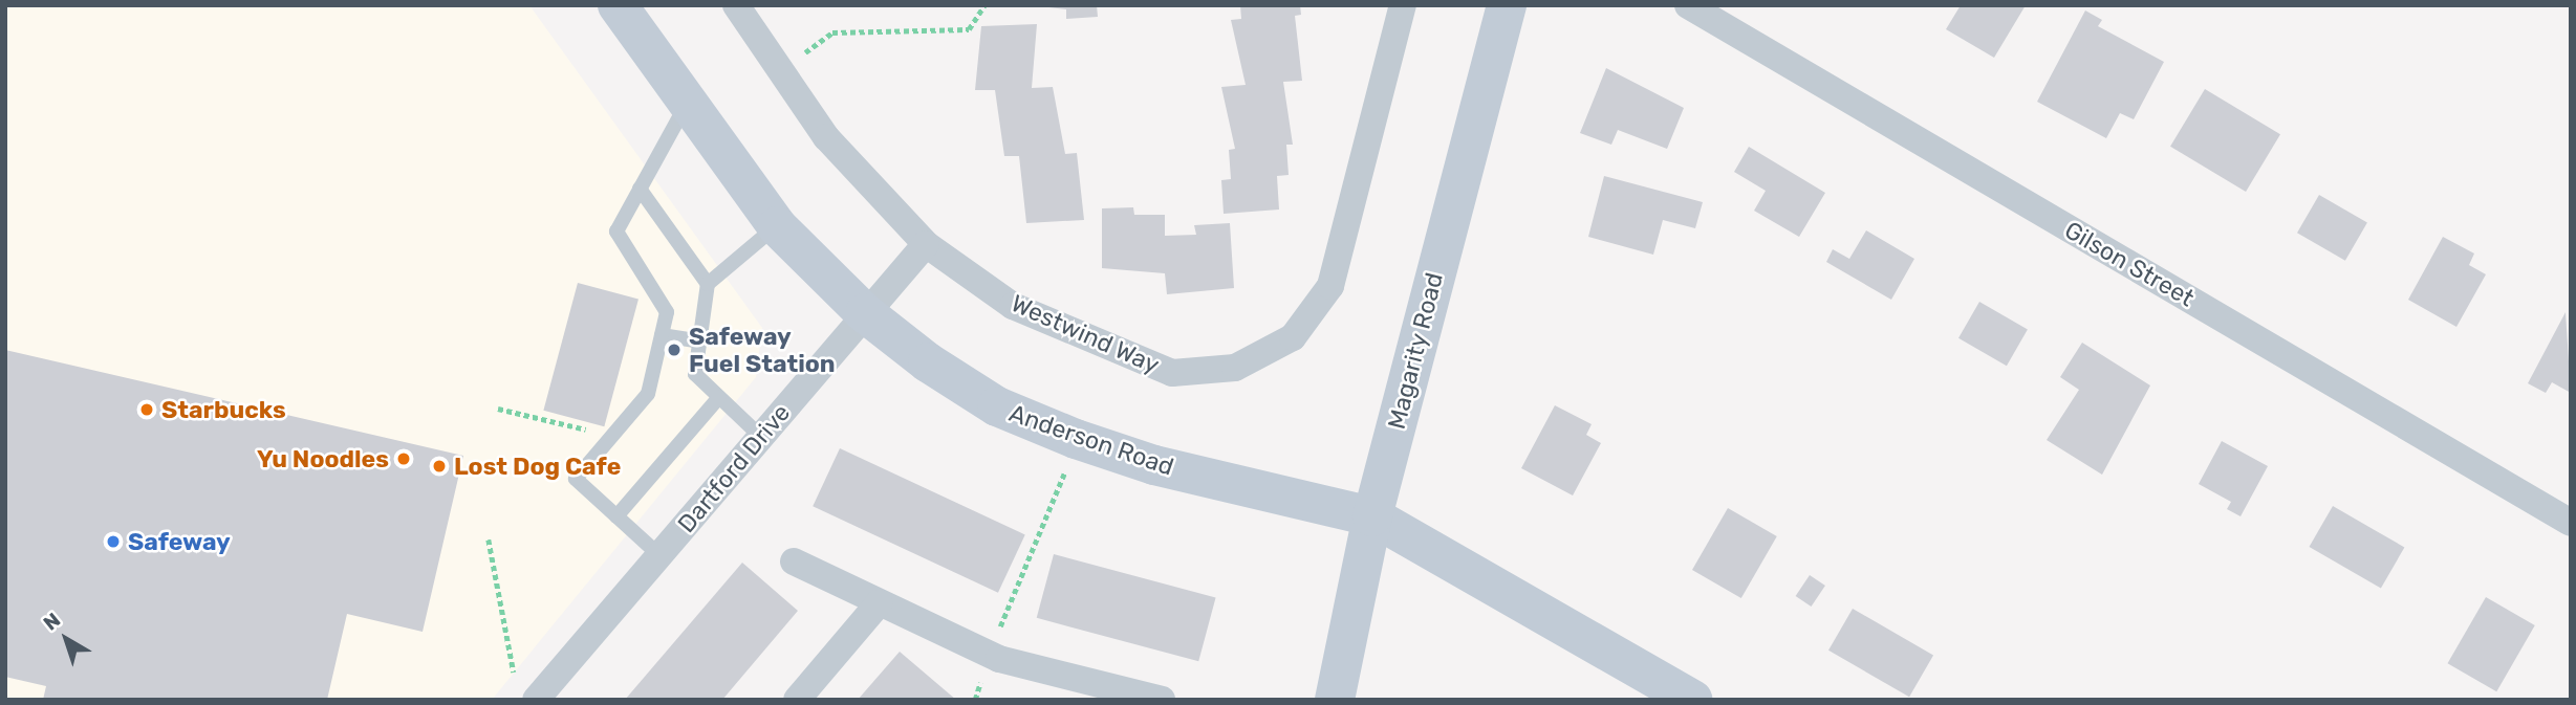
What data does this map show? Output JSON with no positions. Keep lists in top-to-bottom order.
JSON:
{
  "streets": {
    "street": [
      "Gilson Street",
      "Westwind Way",
      "Magarity Road",
      "Anderson Road",
      "Dartford Drive"
    ]
  },
  "crossings": [
    ["Westwind Way", "Dartford Drive"],
    ["Magarity Road", "Anderson Road"],
    ["Anderson Road", "Dartford Drive"]
  ],
  "places": [
    "Safeway Fuel Station",
    "Starbucks",
    "Yu Noodles",
    "Lost Dog Cafe",
    "Safeway"
  ],
  "north": "top left"
}
